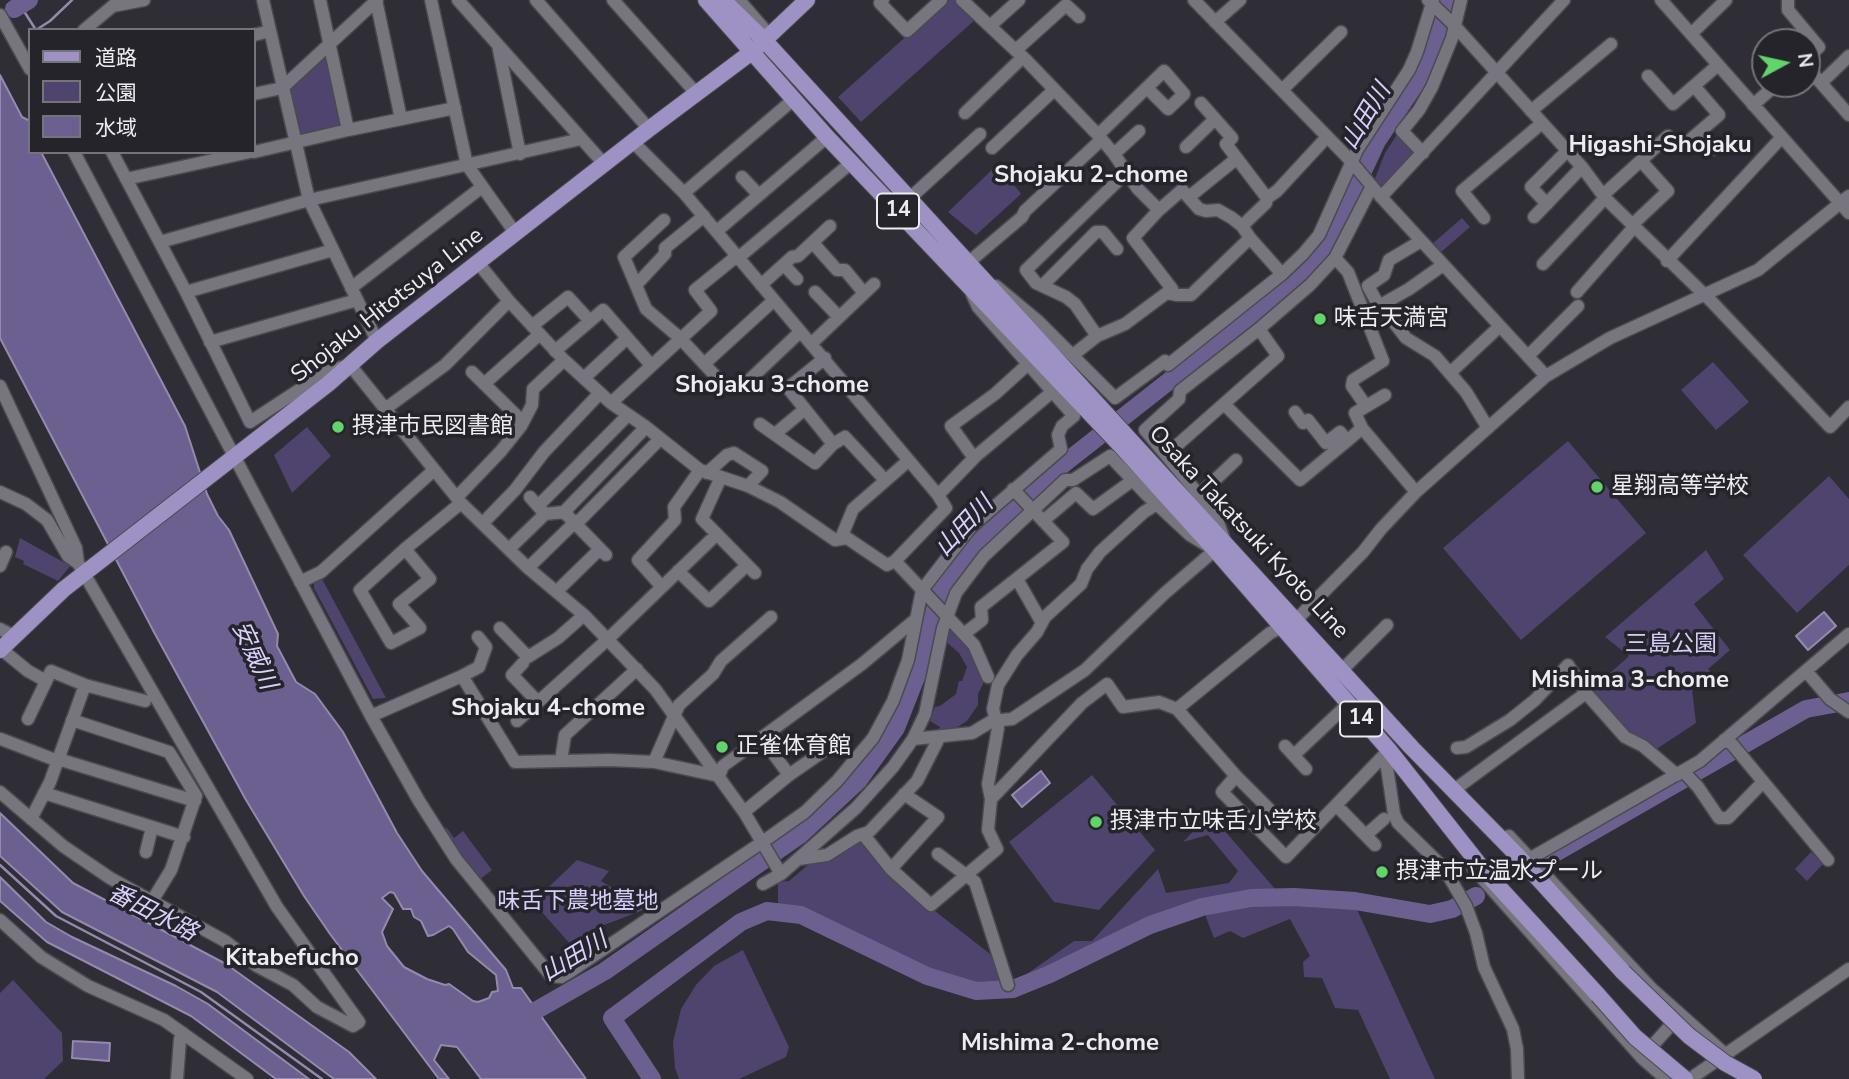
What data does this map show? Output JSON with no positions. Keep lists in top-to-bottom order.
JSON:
{
  "streets": {
    "main road": ["14", "Shojaku Hitotsuya Line", "Osaka Takatsuki Kyoto Line"]
  },
  "crossings": [
    ["Shojaku Hitotsuya Line", "Osaka Takatsuki Kyoto Line"]
  ],
  "districts": [
    "Higashi-Shojaku",
    "Shojaku 2-chome",
    "Shojaku 3-chome",
    "Mishima 3-chome",
    "Shojaku 4-chome",
    "Kitabefucho",
    "Mishima 2-chome"
  ],
  "water": ["山田川", "安威川", "番田水路"],
  "parks": ["三島公園", "味舌下農地墓地"],
  "places": [
    "味舌天満宮",
    "摂津市民図書館",
    "星翔高等学校",
    "正雀体育館",
    "摂津市立味舌小学校",
    "摂津市立温水プール"
  ],
  "legend": ["道路", "公園", "水域"],
  "north": "right"
}
